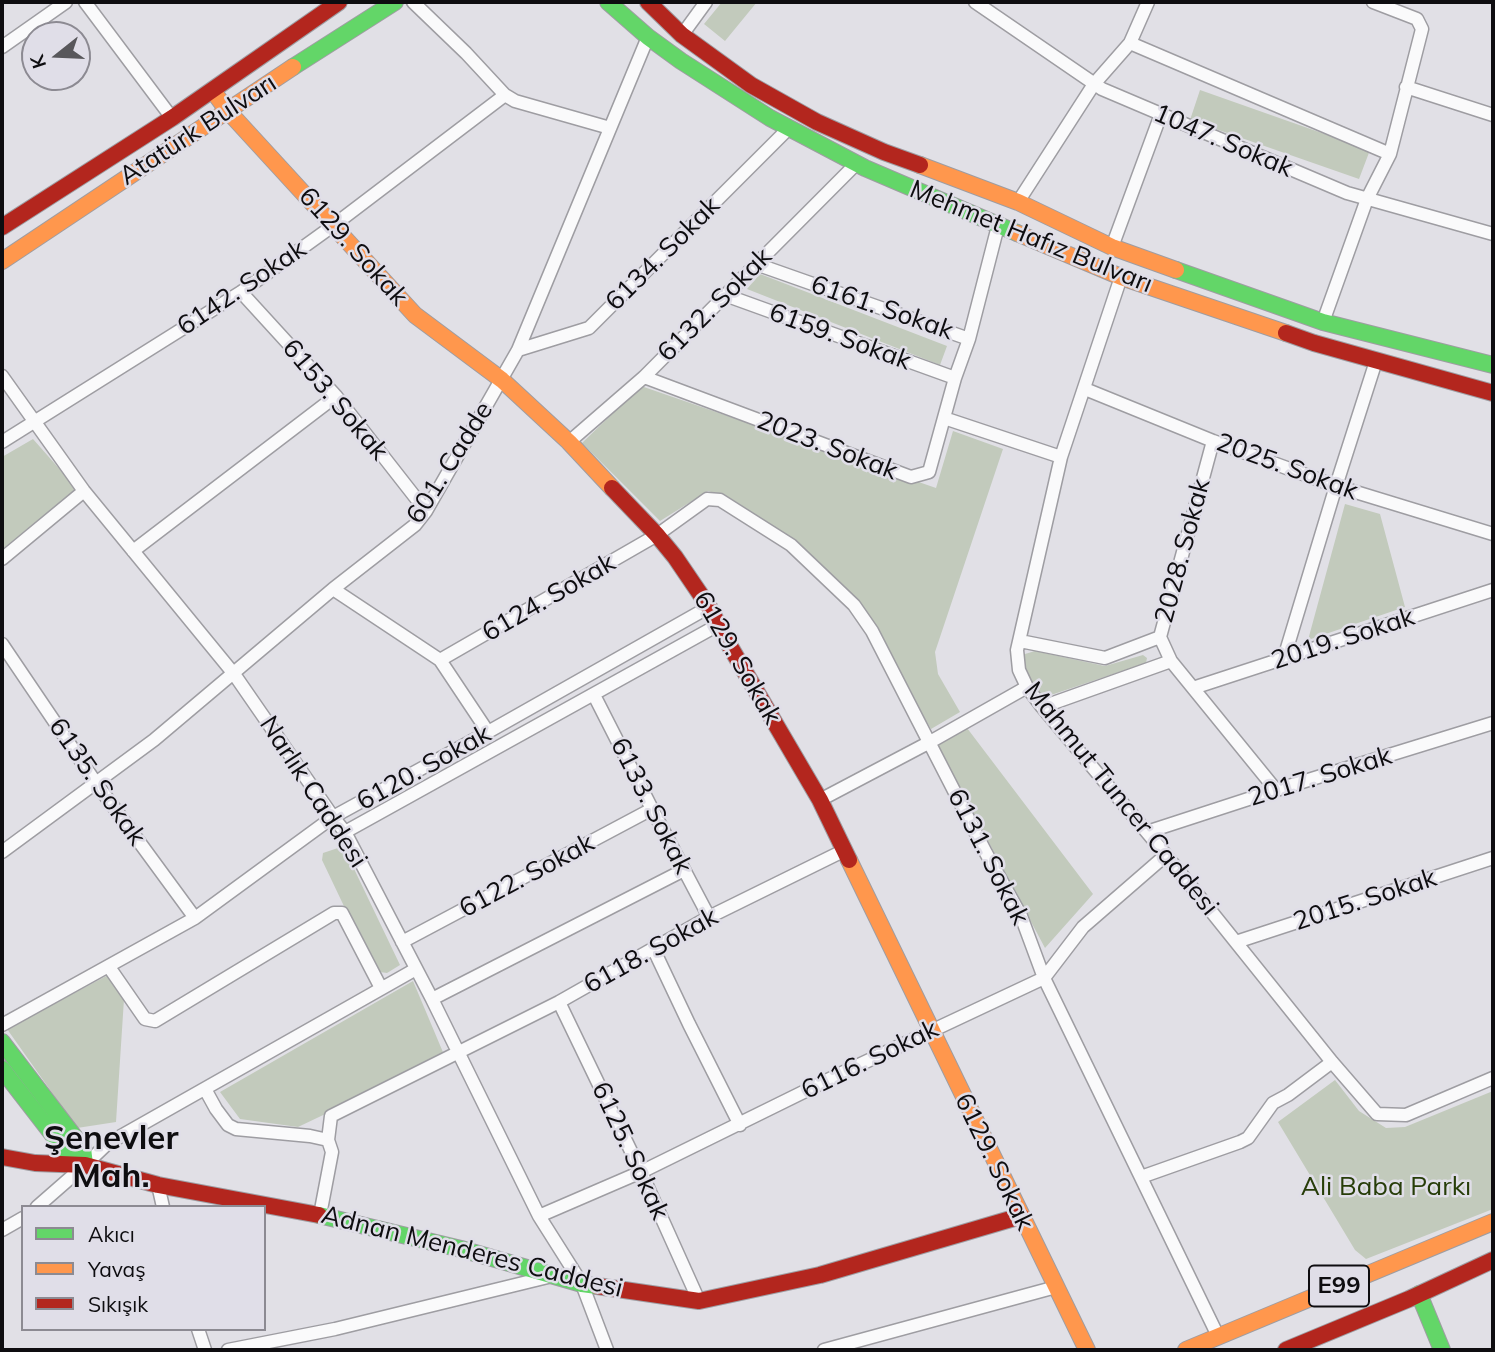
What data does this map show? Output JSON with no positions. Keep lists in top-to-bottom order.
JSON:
{
  "streets": {
    "main road": [
      "Atatürk Bulvarı",
      "Mehmet Hafız Bulvarı",
      "6129. Sokak",
      "Adnan Menderes Caddesi",
      "E99"
    ],
    "street": [
      "1047. Sokak",
      "6134. Sokak",
      "6142. Sokak",
      "6132. Sokak",
      "6161. Sokak",
      "6159. Sokak",
      "6153. Sokak",
      "2023. Sokak",
      "601. Cadde",
      "2025. Sokak",
      "2028. Sokak",
      "6124. Sokak",
      "2019. Sokak",
      "6120. Sokak",
      "2017. Sokak",
      "6135. Sokak",
      "Narlık Caddesi",
      "Mahmut Tuncer Caddesi",
      "6133. Sokak",
      "6131. Sokak",
      "6122. Sokak",
      "2015. Sokak",
      "6118. Sokak",
      "6116. Sokak",
      "6125. Sokak"
    ]
  },
  "crossings": [
    ["Atatürk Bulvarı", "6129. Sokak"],
    ["Mehmet Hafız Bulvarı", "6134. Sokak"],
    ["Mehmet Hafız Bulvarı", "6132. Sokak"],
    ["Mehmet Hafız Bulvarı", "2023. Sokak"],
    ["Mehmet Hafız Bulvarı", "601. Cadde"],
    ["Mehmet Hafız Bulvarı", "Mahmut Tuncer Caddesi"],
    ["6129. Sokak", "6142. Sokak"],
    ["6129. Sokak", "6132. Sokak"],
    ["6129. Sokak", "601. Cadde"],
    ["6129. Sokak", "6124. Sokak"],
    ["6129. Sokak", "6120. Sokak"],
    ["6129. Sokak", "6131. Sokak"],
    ["6129. Sokak", "6118. Sokak"],
    ["6129. Sokak", "6116. Sokak"],
    ["6129. Sokak", "Adnan Menderes Caddesi"],
    ["6134. Sokak", "601. Cadde"],
    ["6142. Sokak", "6153. Sokak"],
    ["6142. Sokak", "Narlık Caddesi"],
    ["6132. Sokak", "6161. Sokak"],
    ["6132. Sokak", "6159. Sokak"],
    ["6132. Sokak", "2023. Sokak"],
    ["6161. Sokak", "2023. Sokak"],
    ["6159. Sokak", "2023. Sokak"],
    ["6153. Sokak", "601. Cadde"],
    ["601. Cadde", "6135. Sokak"],
    ["601. Cadde", "Narlık Caddesi"],
    ["2025. Sokak", "2028. Sokak"],
    ["2025. Sokak", "Mahmut Tuncer Caddesi"],
    ["2028. Sokak", "2019. Sokak"],
    ["2028. Sokak", "2017. Sokak"],
    ["6124. Sokak", "6131. Sokak"],
    ["6120. Sokak", "6135. Sokak"],
    ["6120. Sokak", "Narlık Caddesi"],
    ["2017. Sokak", "Mahmut Tuncer Caddesi"],
    ["Narlık Caddesi", "6122. Sokak"],
    ["Narlık Caddesi", "6118. Sokak"],
    ["Narlık Caddesi", "6116. Sokak"],
    ["Narlık Caddesi", "Adnan Menderes Caddesi"],
    ["Mahmut Tuncer Caddesi", "2015. Sokak"],
    ["Mahmut Tuncer Caddesi", "6116. Sokak"],
    ["6133. Sokak", "6122. Sokak"],
    ["6133. Sokak", "6118. Sokak"],
    ["6131. Sokak", "6116. Sokak"],
    ["6131. Sokak", "E99"],
    ["6118. Sokak", "6125. Sokak"],
    ["6116. Sokak", "6125. Sokak"],
    ["6125. Sokak", "Adnan Menderes Caddesi"]
  ],
  "districts": ["Şenevler Mah."],
  "parks": ["Ali Baba Parkı"],
  "legend": ["Akıcı", "Yavaş", "Sıkışık"],
  "north": "left"
}
